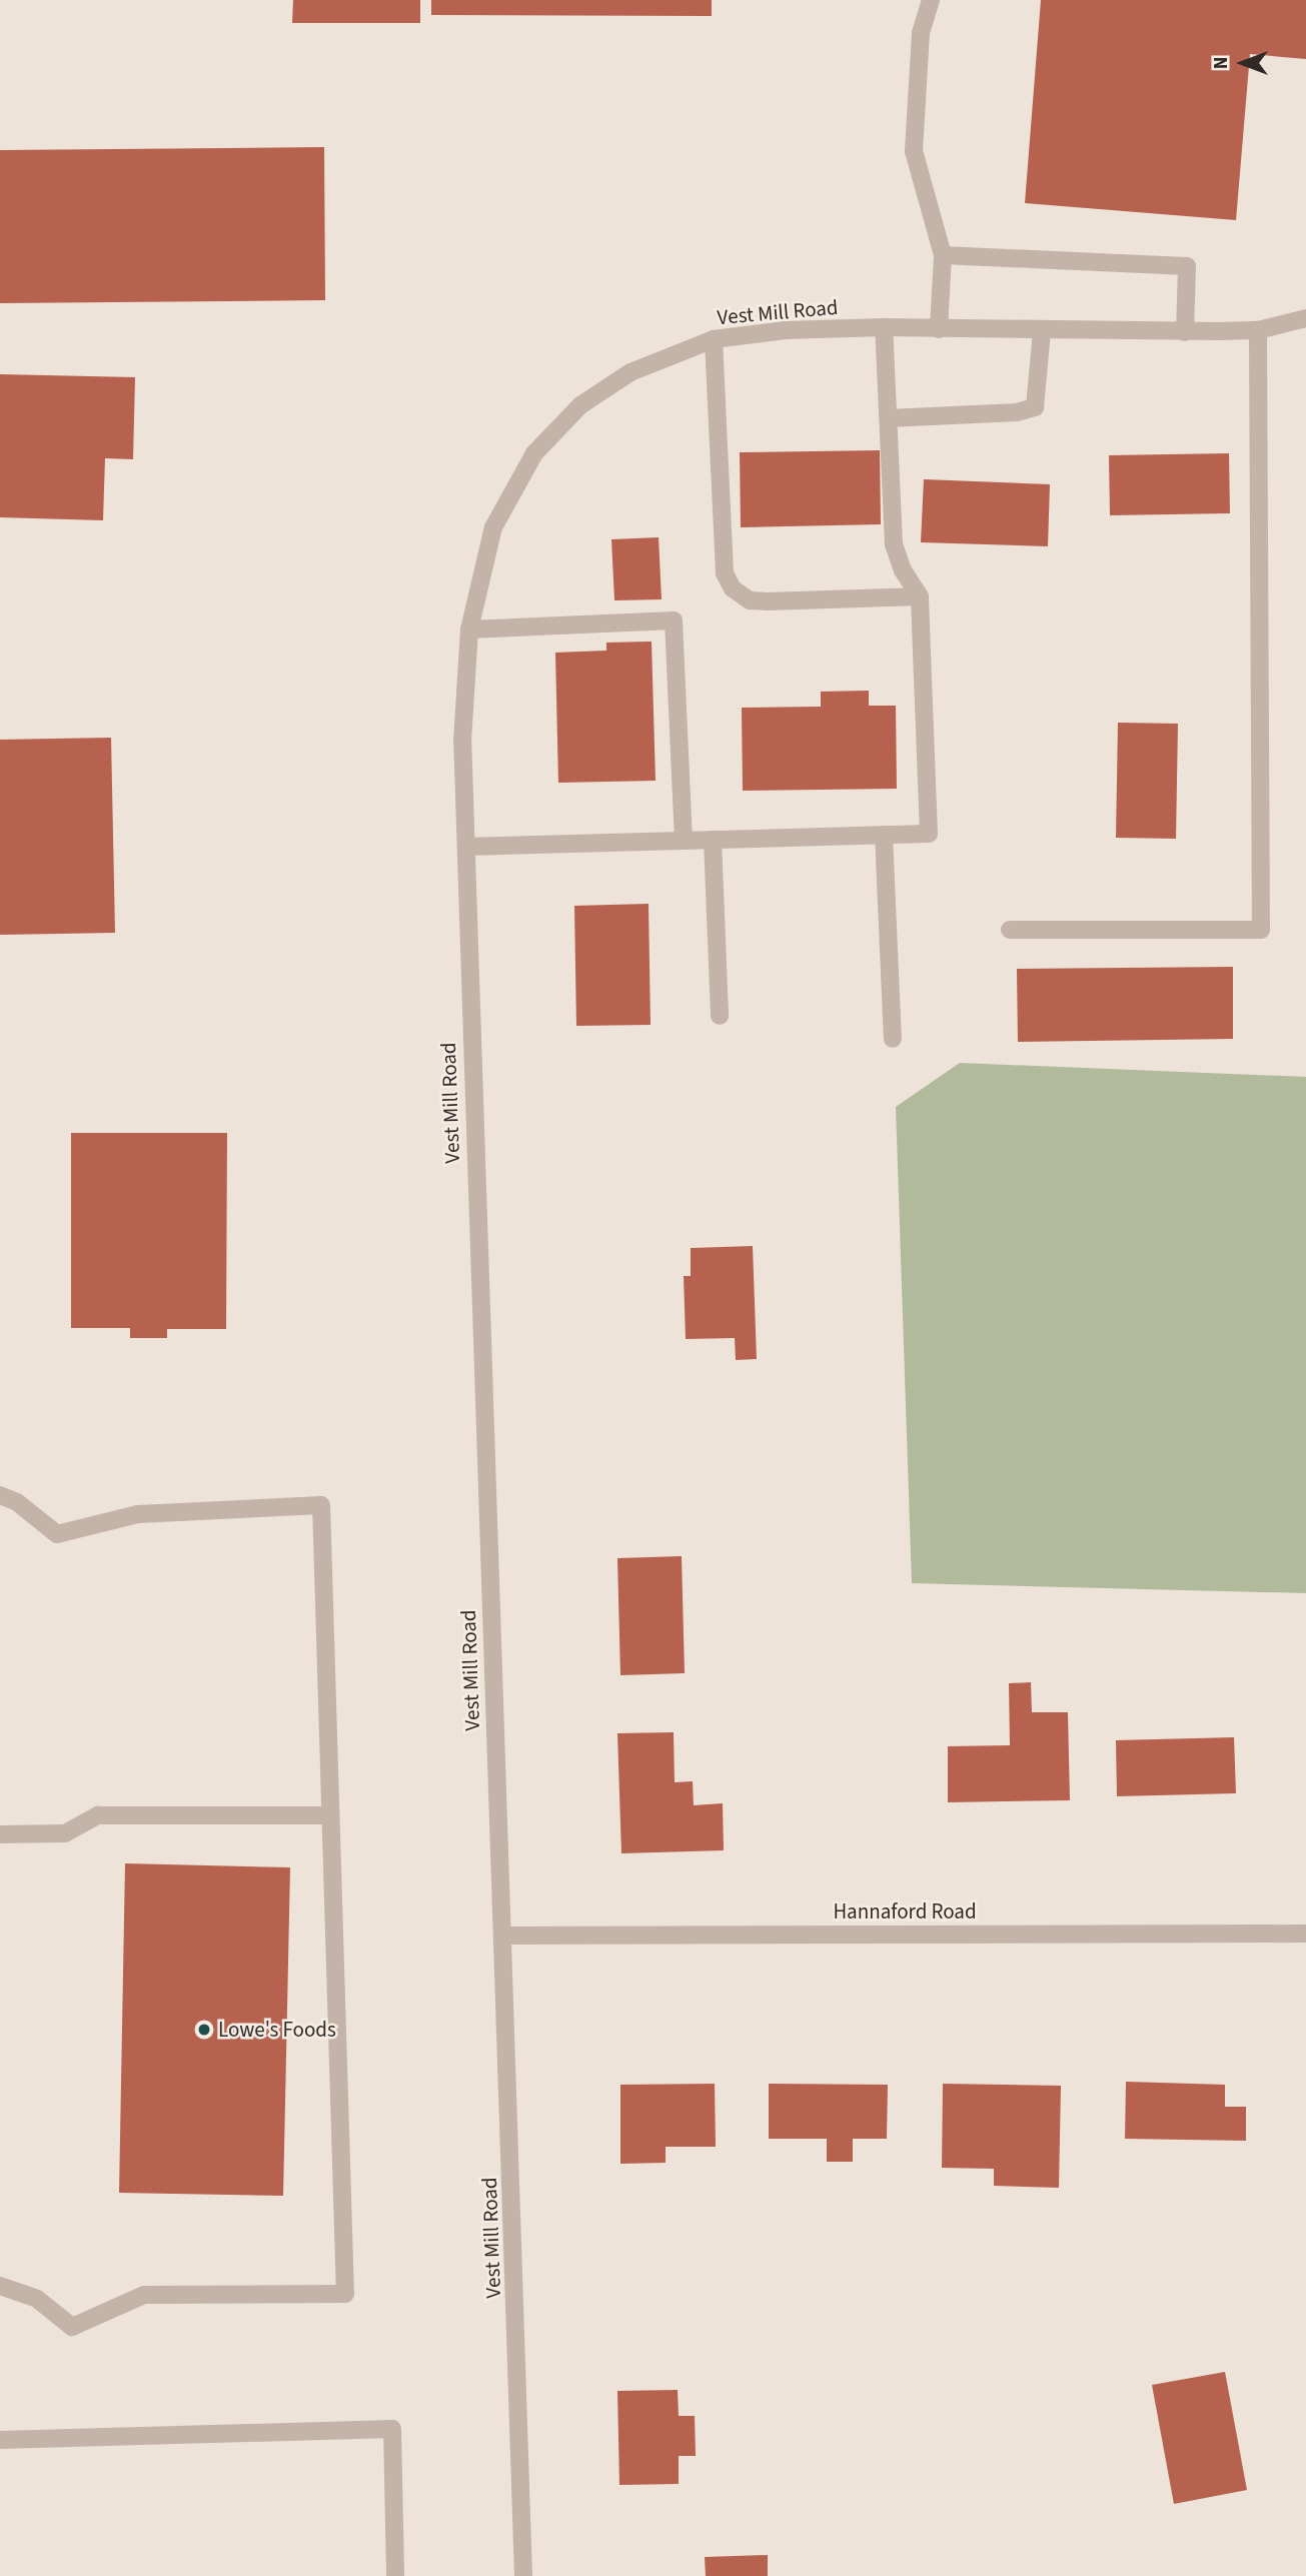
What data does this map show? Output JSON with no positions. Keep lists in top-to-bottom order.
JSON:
{
  "streets": {
    "street": ["Vest Mill Road", "Hannaford Road"]
  },
  "crossings": [
    ["Vest Mill Road", "Hannaford Road"]
  ],
  "places": ["Lowe's Foods"],
  "north": "left"
}
